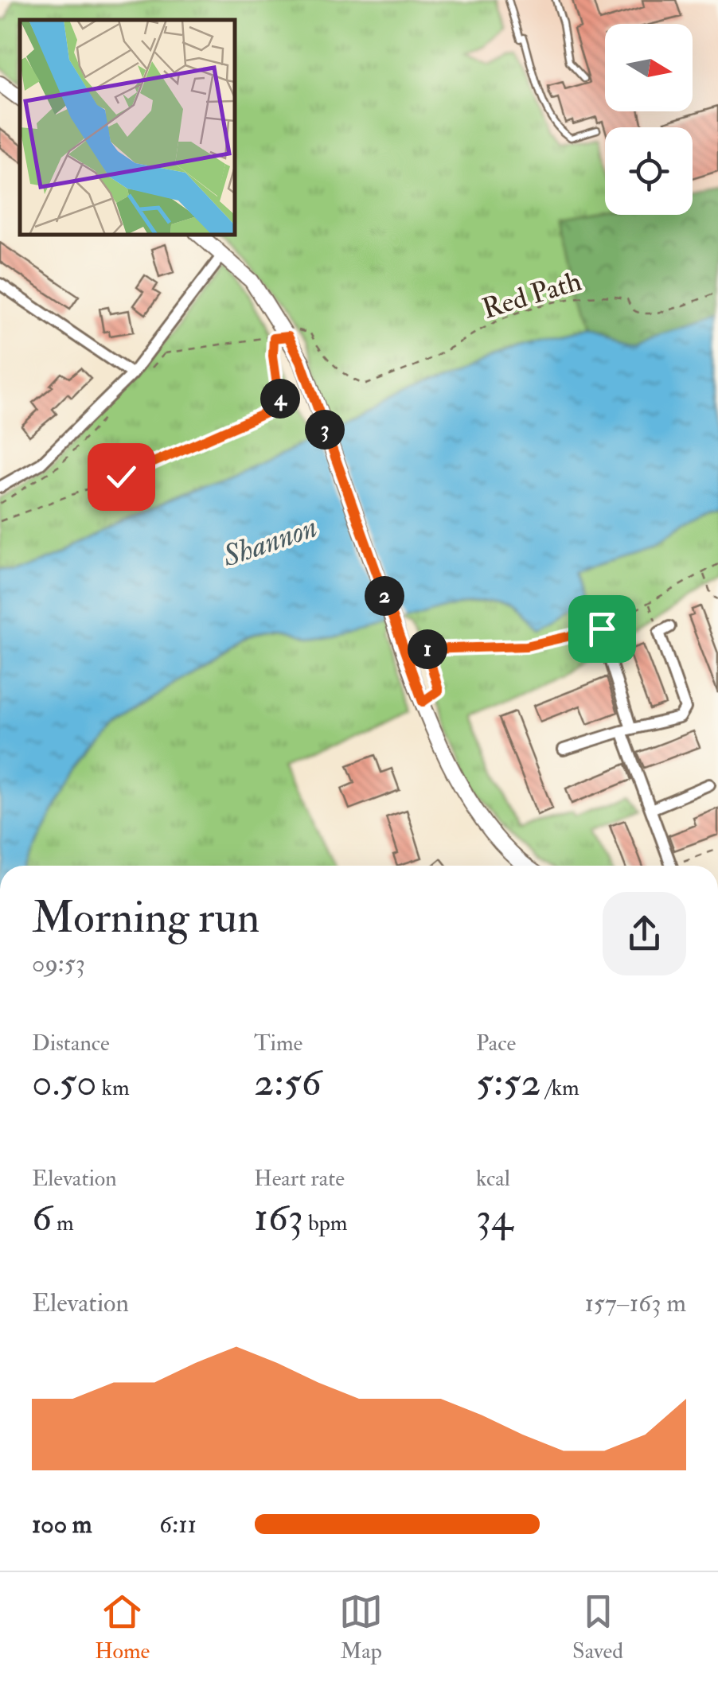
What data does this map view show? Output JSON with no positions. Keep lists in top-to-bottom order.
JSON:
{
  "streets": {
    "path": ["Red Path"]
  },
  "water": ["Shannon"],
  "north": "right",
  "page": {
    "pins": [
      "4",
      "3",
      "2",
      "1"
    ],
    "heading": ["Morning run", "09:53"],
    "stats": [
      ["Distance", "0.50 km"],
      ["Time", "2:56"],
      ["Pace", "5:52 /km"],
      ["Elevation", "6 m"],
      ["Heart rate", "163 bpm"],
      ["kcal", "34"]
    ],
    "chart": ["Elevation", "157–163 m"],
    "list": [
      {
        "name": "100 m",
        "note": "6:11"
      }
    ],
    "tabs": ["Home", "Map", "Saved"]
  }
}
